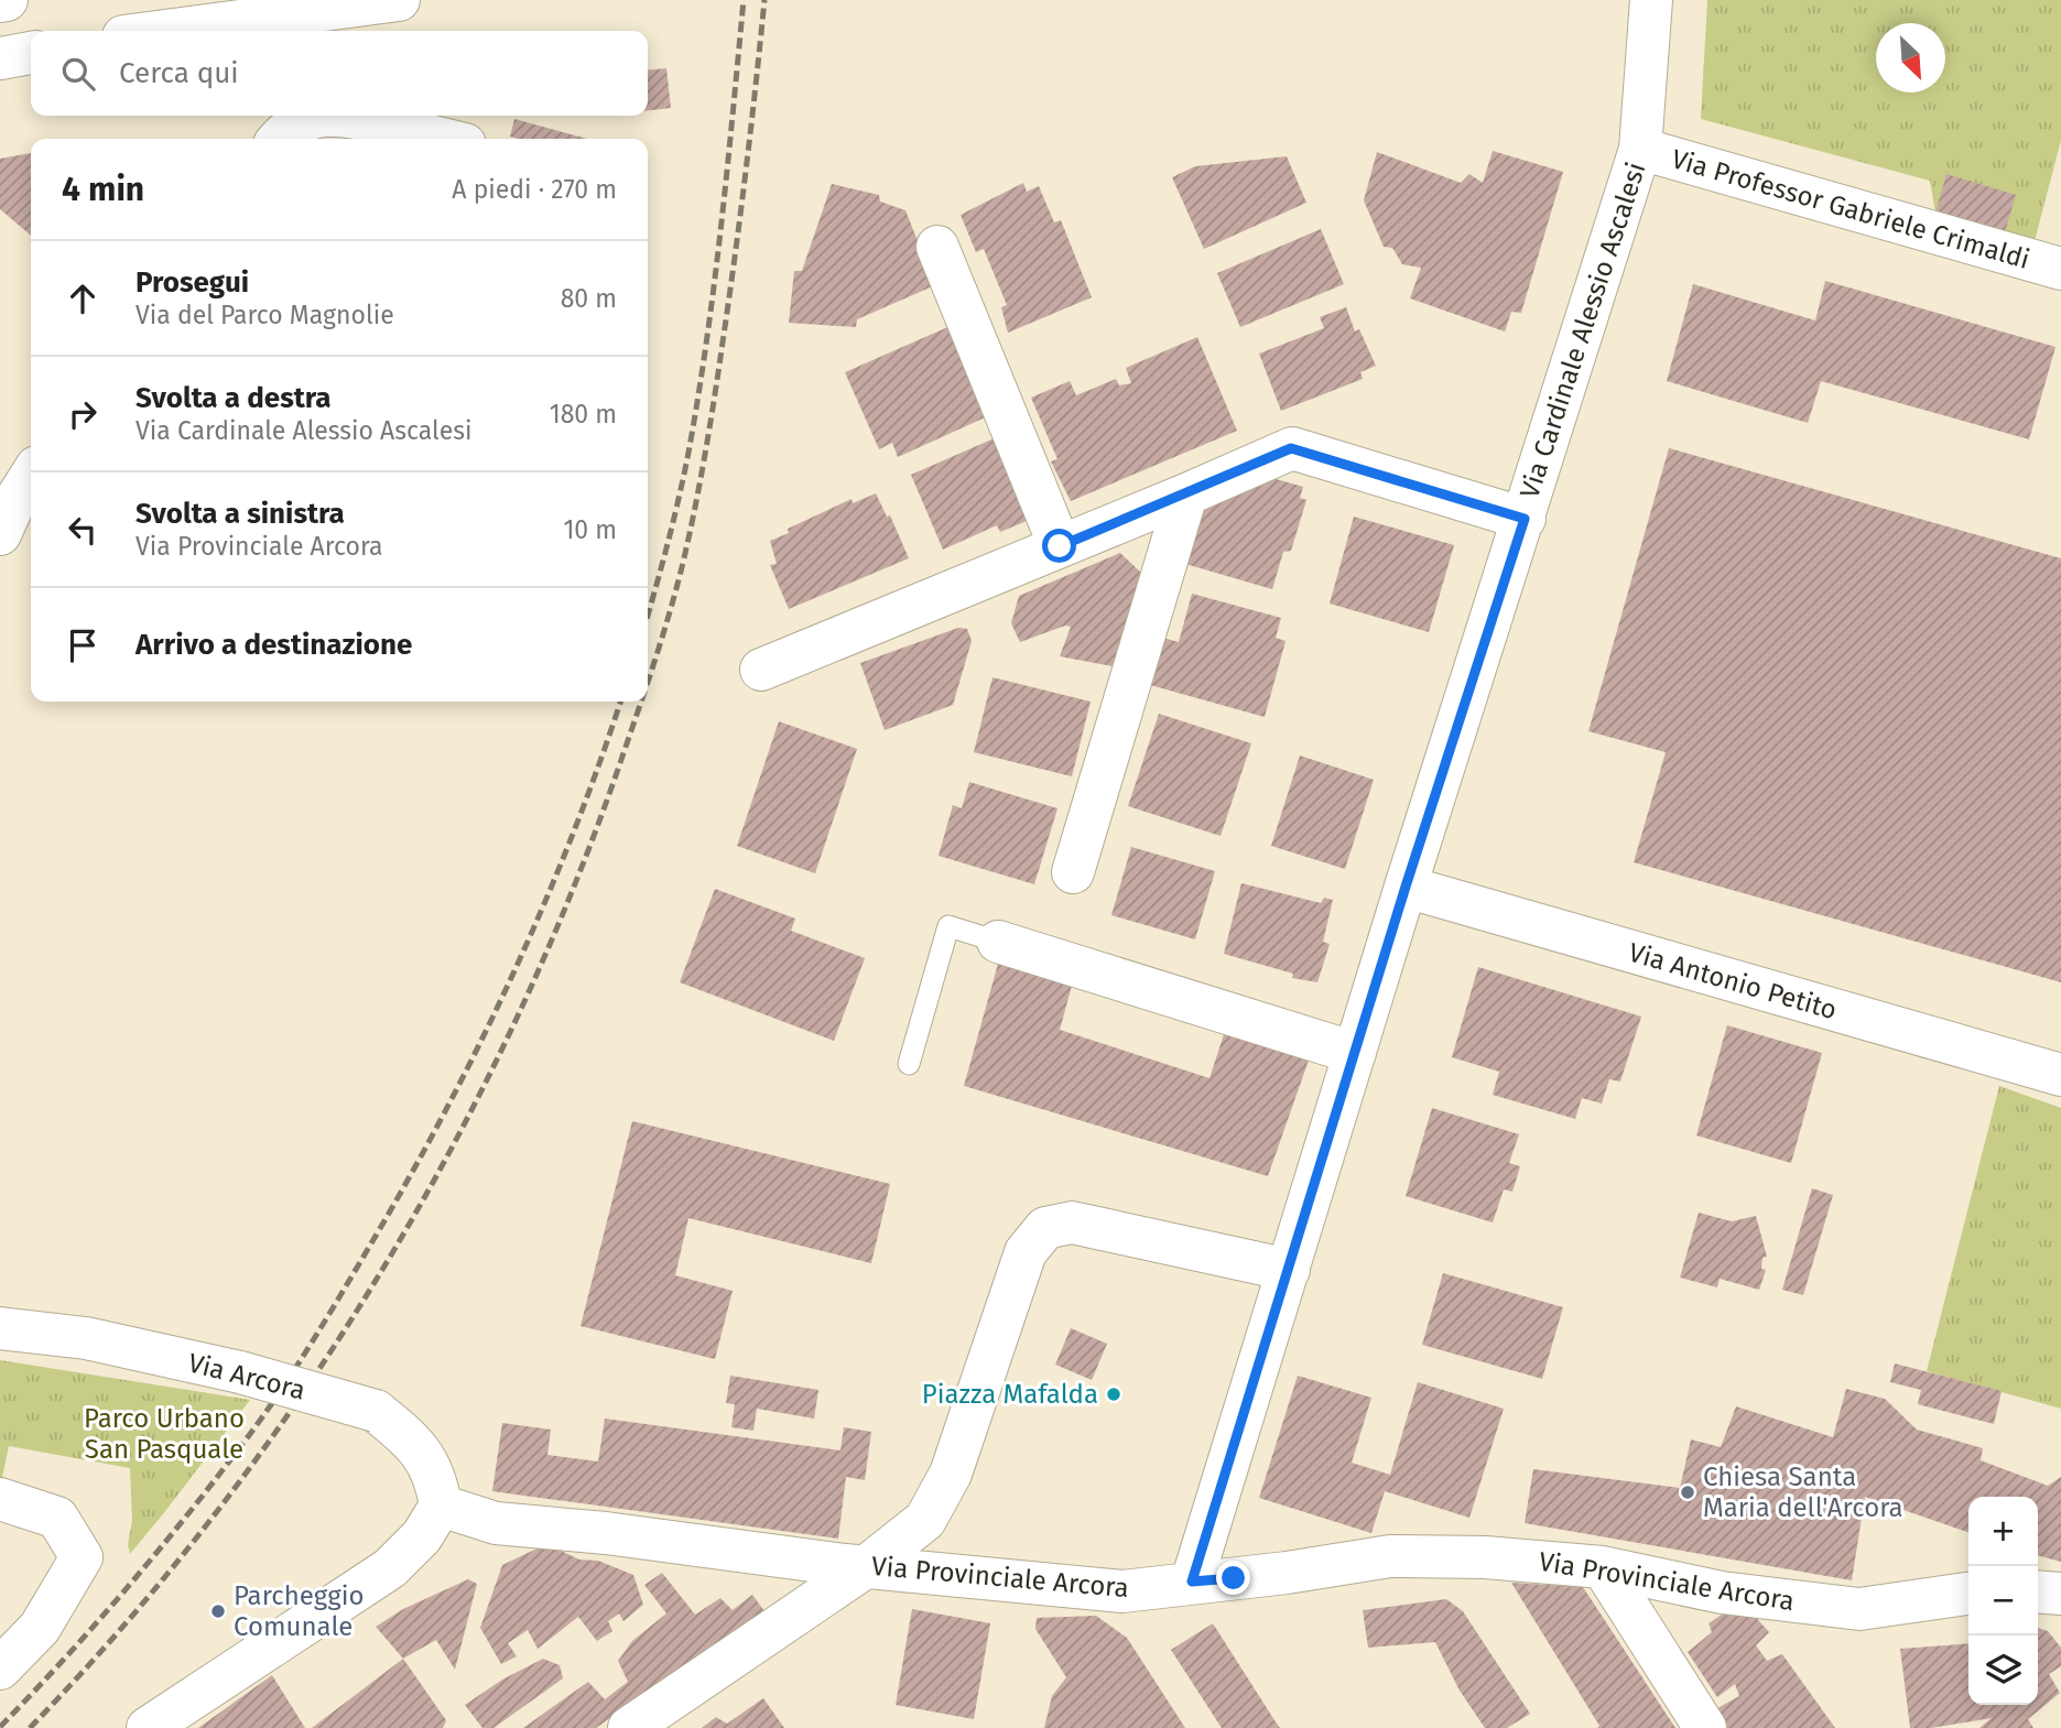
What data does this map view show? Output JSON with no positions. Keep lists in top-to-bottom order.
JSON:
{
  "streets": {
    "main road": [
      "Via Professor Gabriele Crimaldi",
      "Via Cardinale Alessio Ascalesi",
      "Via Antonio Petito",
      "Via Arcora",
      "Via Provinciale Arcora"
    ]
  },
  "crossings": [
    ["Via Professor Gabriele Crimaldi", "Via Cardinale Alessio Ascalesi"],
    ["Via Cardinale Alessio Ascalesi", "Via Antonio Petito"],
    ["Via Cardinale Alessio Ascalesi", "Via Provinciale Arcora"],
    ["Via Arcora", "Via Provinciale Arcora"]
  ],
  "parks": ["Parco Urbano San Pasquale"],
  "places": ["Piazza Mafalda", "Chiesa Santa Maria dell'Arcora", "Parcheggio Comunale"],
  "north": "bottom right",
  "page": {
    "search": "Cerca qui",
    "heading": ["4 min", "A piedi · 270 m"],
    "list": [
      ["Prosegui", "Via del Parco Magnolie", "80 m"],
      ["Svolta a destra", "Via Cardinale Alessio Ascalesi", "180 m"],
      ["Svolta a sinistra", "Via Provinciale Arcora", "10 m"],
      "Arrivo a destinazione"
    ],
    "map_buttons": ["+", "−"]
  }
}
